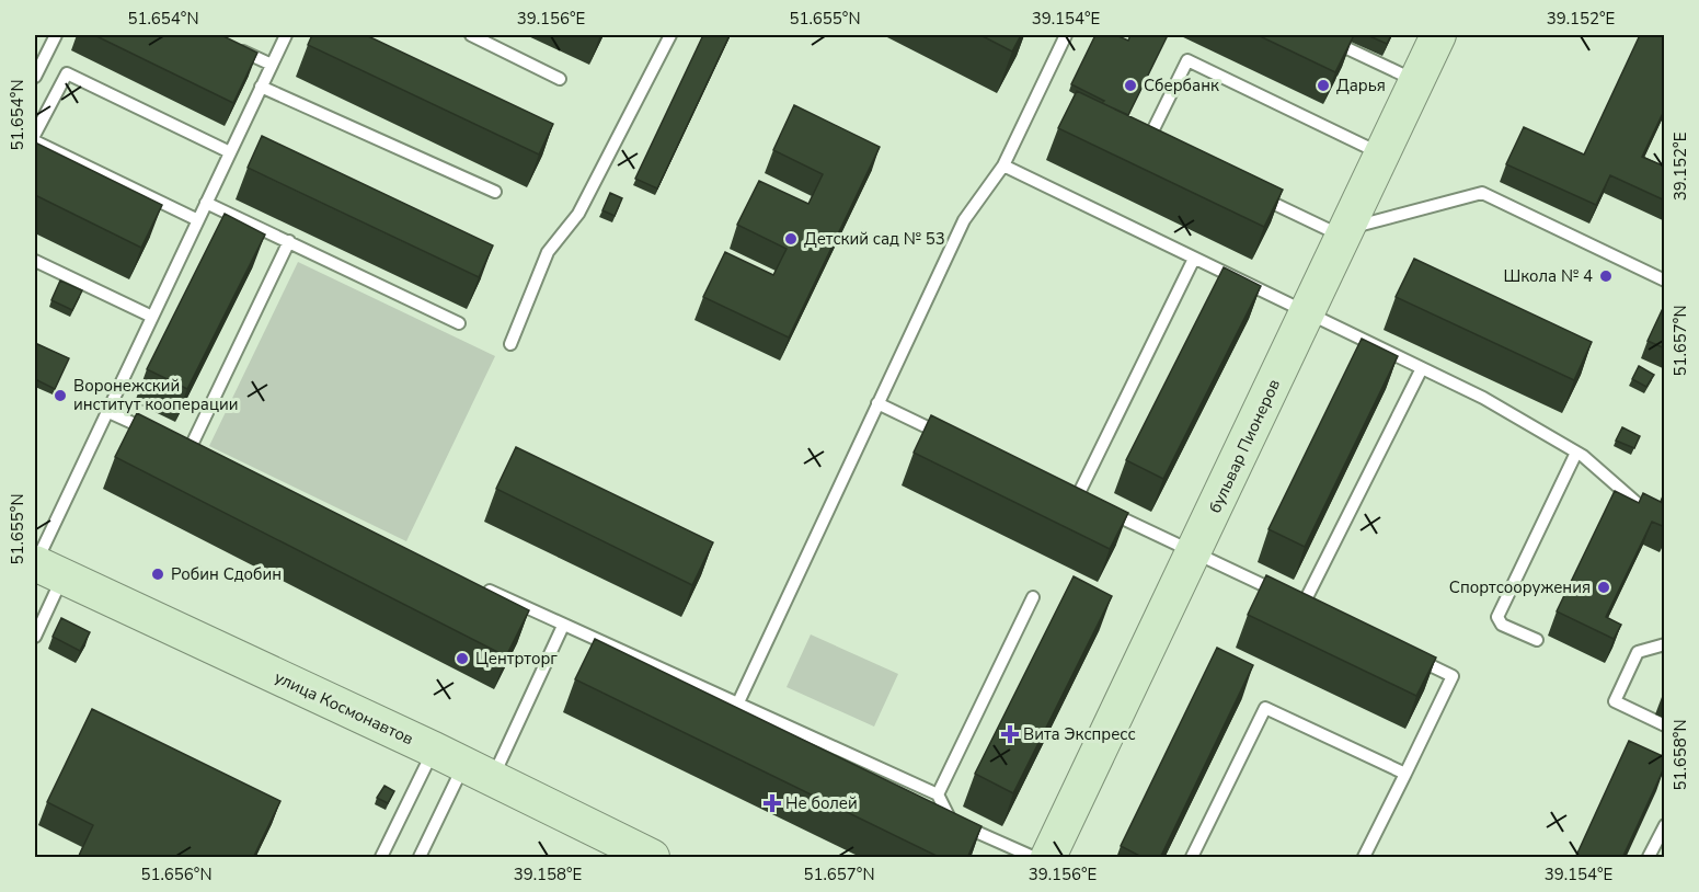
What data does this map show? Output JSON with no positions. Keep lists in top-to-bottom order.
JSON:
{
  "streets": {
    "street": ["бульвар Пионеров", "улица Космонавтов"]
  },
  "places": {
    "other": [
      "Сбербанк",
      "Дарья",
      "Детский сад № 53",
      "Школа № 4",
      "Воронежский институт кооперации",
      "Робин Сдобин",
      "Спортсооружения",
      "Центрторг"
    ],
    "health": ["Вита Экспресс", "Не болей"]
  },
  "coordinates": [
    "51.654°N",
    "39.156°E",
    "51.655°N",
    "39.154°E",
    "39.152°E",
    "51.657°N",
    "51.658°N",
    "51.656°N",
    "39.158°E"
  ]
}
